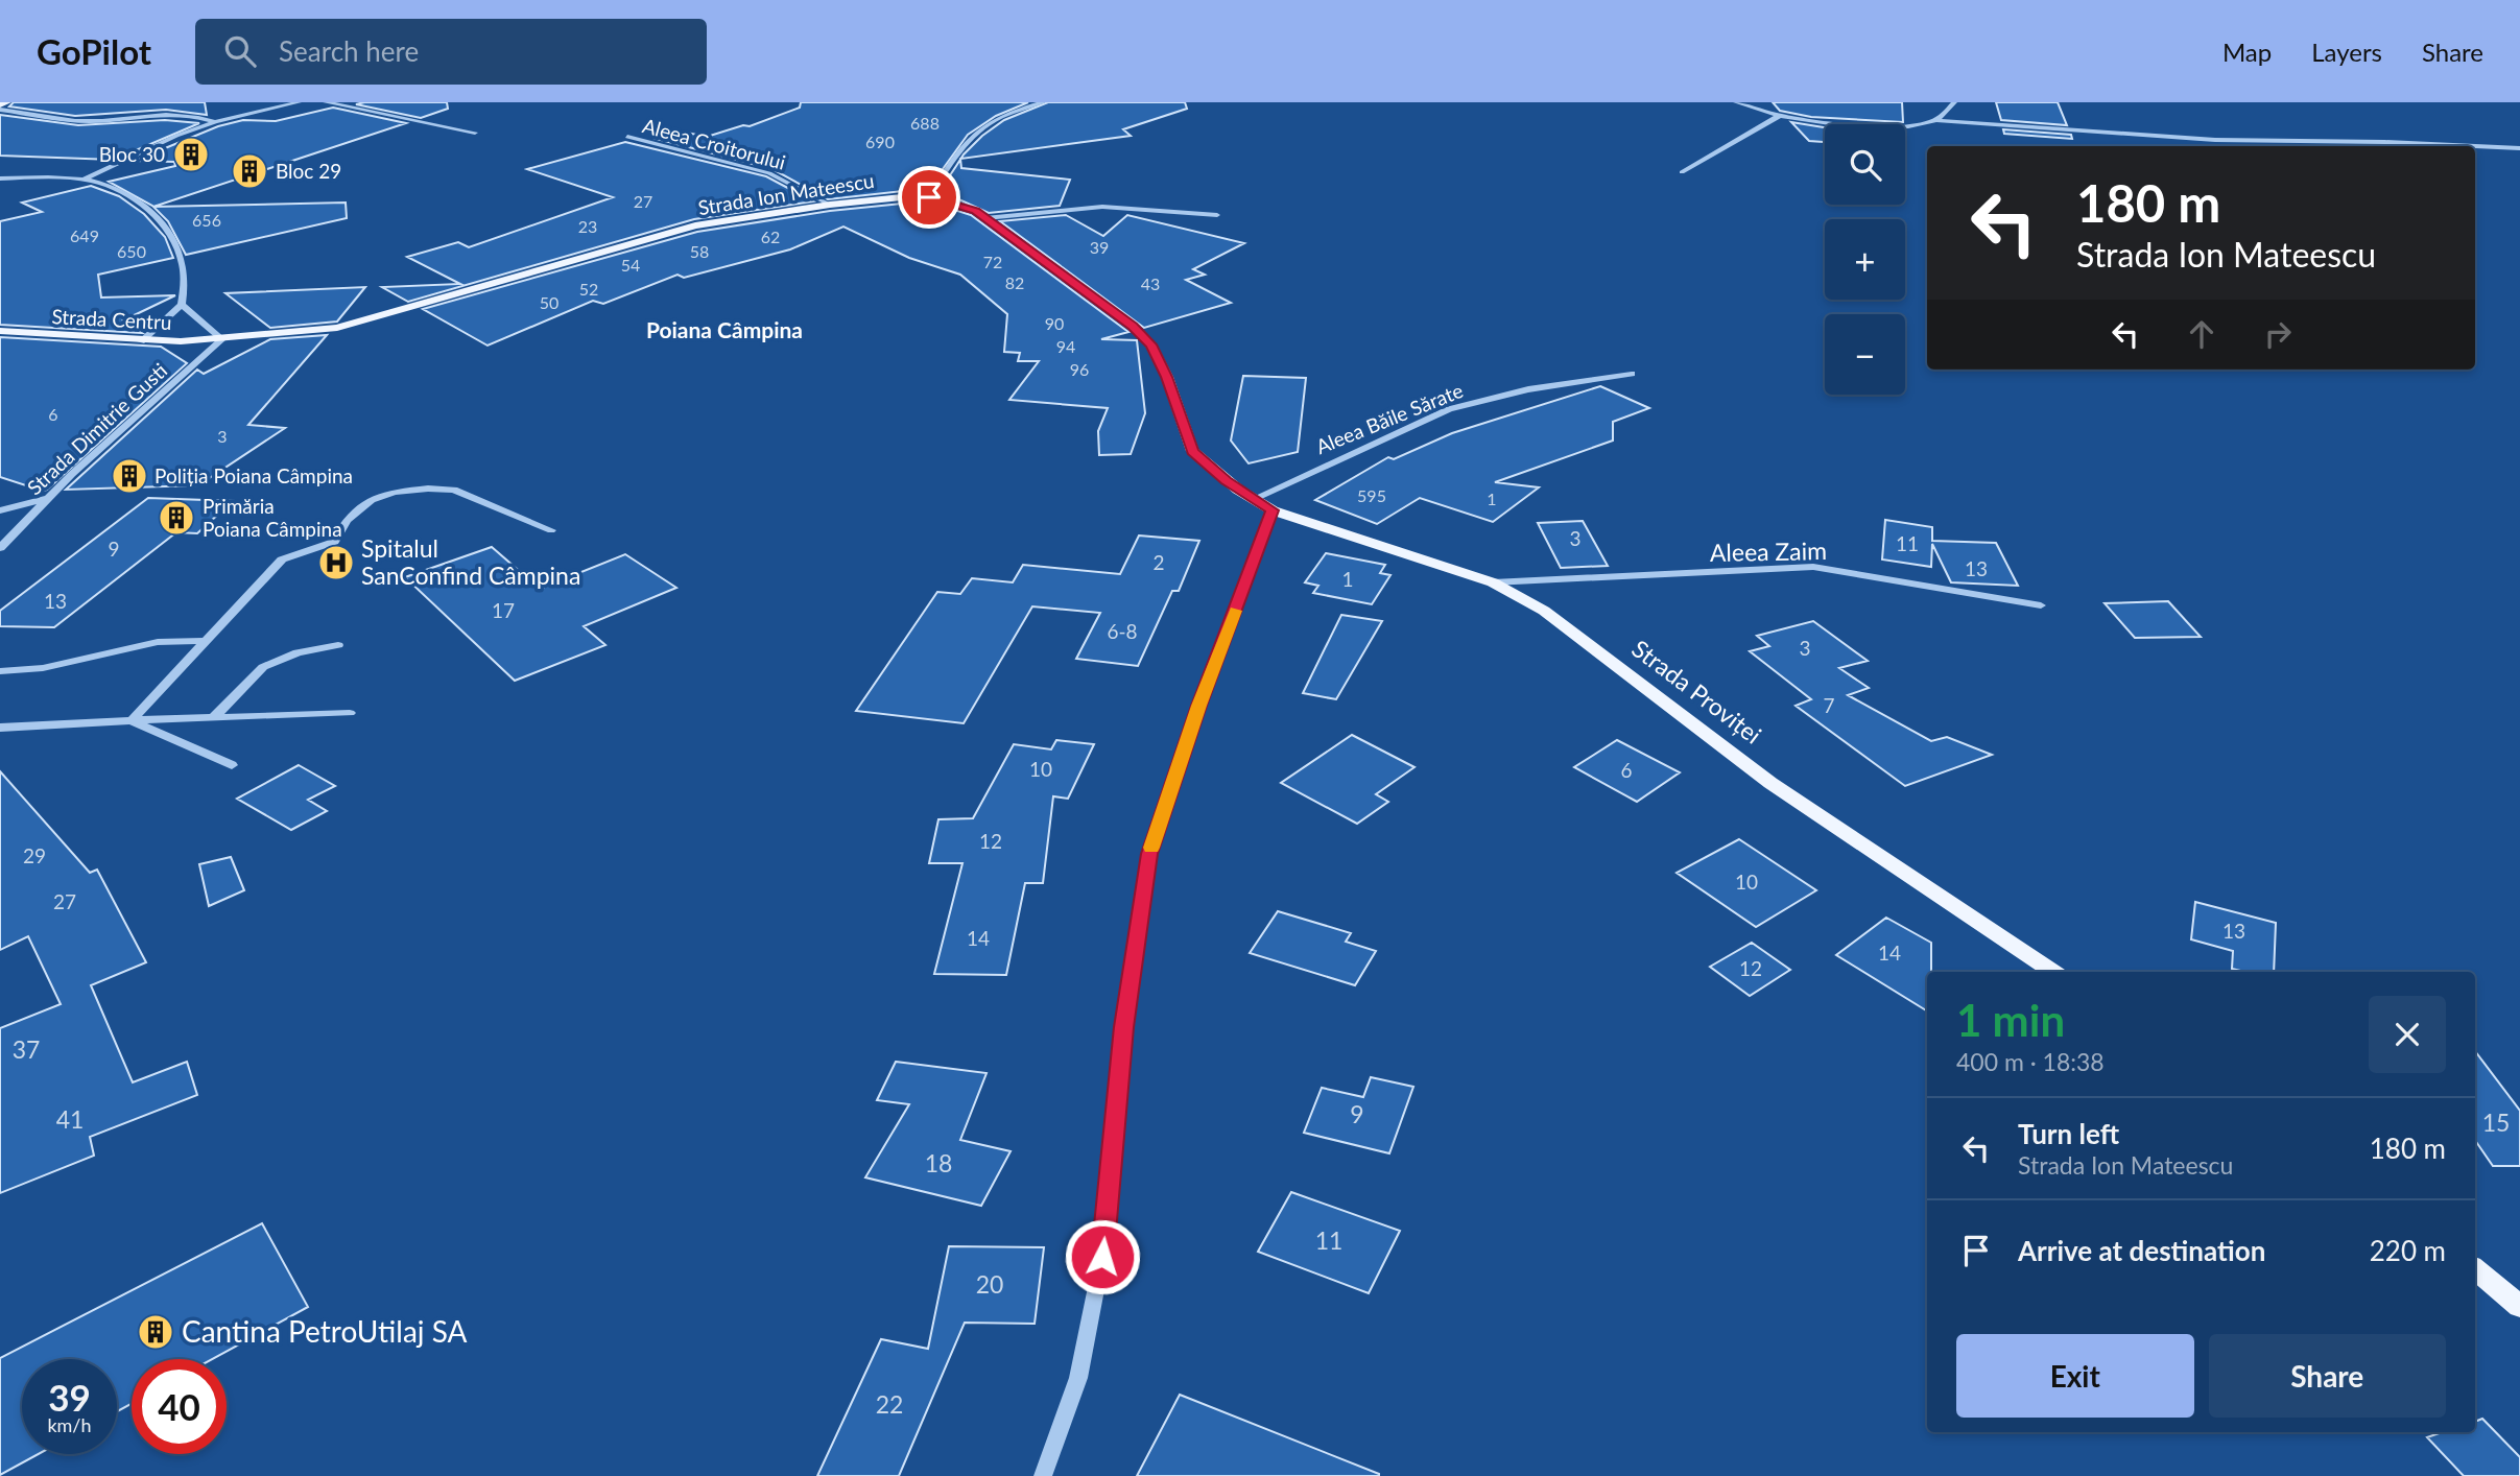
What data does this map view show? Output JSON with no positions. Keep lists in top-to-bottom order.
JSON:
{
  "streets": {
    "main road": ["Strada Ion Mateescu", "Strada Centru", "Strada Proviței"],
    "street": [
      "Aleea Croitorului",
      "Aleea Băile Sărate",
      "Strada Dimitrie Gusti",
      "Aleea Zaim"
    ]
  },
  "crossings": [
    ["Aleea Croitorului", "Strada Ion Mateescu"],
    ["Strada Ion Mateescu", "Strada Centru"],
    ["Strada Ion Mateescu", "Aleea Băile Sărate"],
    ["Strada Ion Mateescu", "Strada Dimitrie Gusti"],
    ["Strada Ion Mateescu", "Strada Proviței"],
    ["Strada Centru", "Strada Dimitrie Gusti"],
    ["Aleea Zaim", "Strada Proviței"]
  ],
  "districts": ["Poiana Câmpina"],
  "places": {
    "building": [
      "Bloc 30",
      "Bloc 29",
      "Poliția Poiana Câmpina",
      "Primăria Poiana Câmpina",
      "Cantina PetroUtilaj SA"
    ],
    "hospital": ["Spitalul SanConfind Câmpina"]
  },
  "house_numbers": [
    "688",
    "690",
    "27",
    "656",
    "23",
    "649",
    "62",
    "39",
    "650",
    "58",
    "72",
    "54",
    "82",
    "43",
    "52",
    "50",
    "90",
    "94",
    "96",
    "6",
    "3",
    "595",
    "1",
    "3",
    "11",
    "9",
    "2",
    "13",
    "1",
    "13",
    "17",
    "6-8",
    "3",
    "7",
    "10",
    "6",
    "12",
    "29",
    "10",
    "27",
    "13",
    "14",
    "14",
    "12",
    "37",
    "9",
    "41",
    "15",
    "18",
    "11",
    "20",
    "22"
  ],
  "page": {
    "header": "GoPilot",
    "search": "Search here",
    "nav": ["Map", "Layers", "Share"],
    "map_buttons": ["+", "−"],
    "turn": ["180 m", "Strada Ion Mateescu"],
    "heading": ["1 min", "400 m · 18:38"],
    "list": [
      {
        "name": "Turn left",
        "note": "Strada Ion Mateescu",
        "value": "180 m"
      },
      {
        "name": "Arrive at destination",
        "value": "220 m"
      }
    ],
    "buttons": ["Exit", "Share"],
    "speed": "39 km/h",
    "limit": "40"
  }
}
